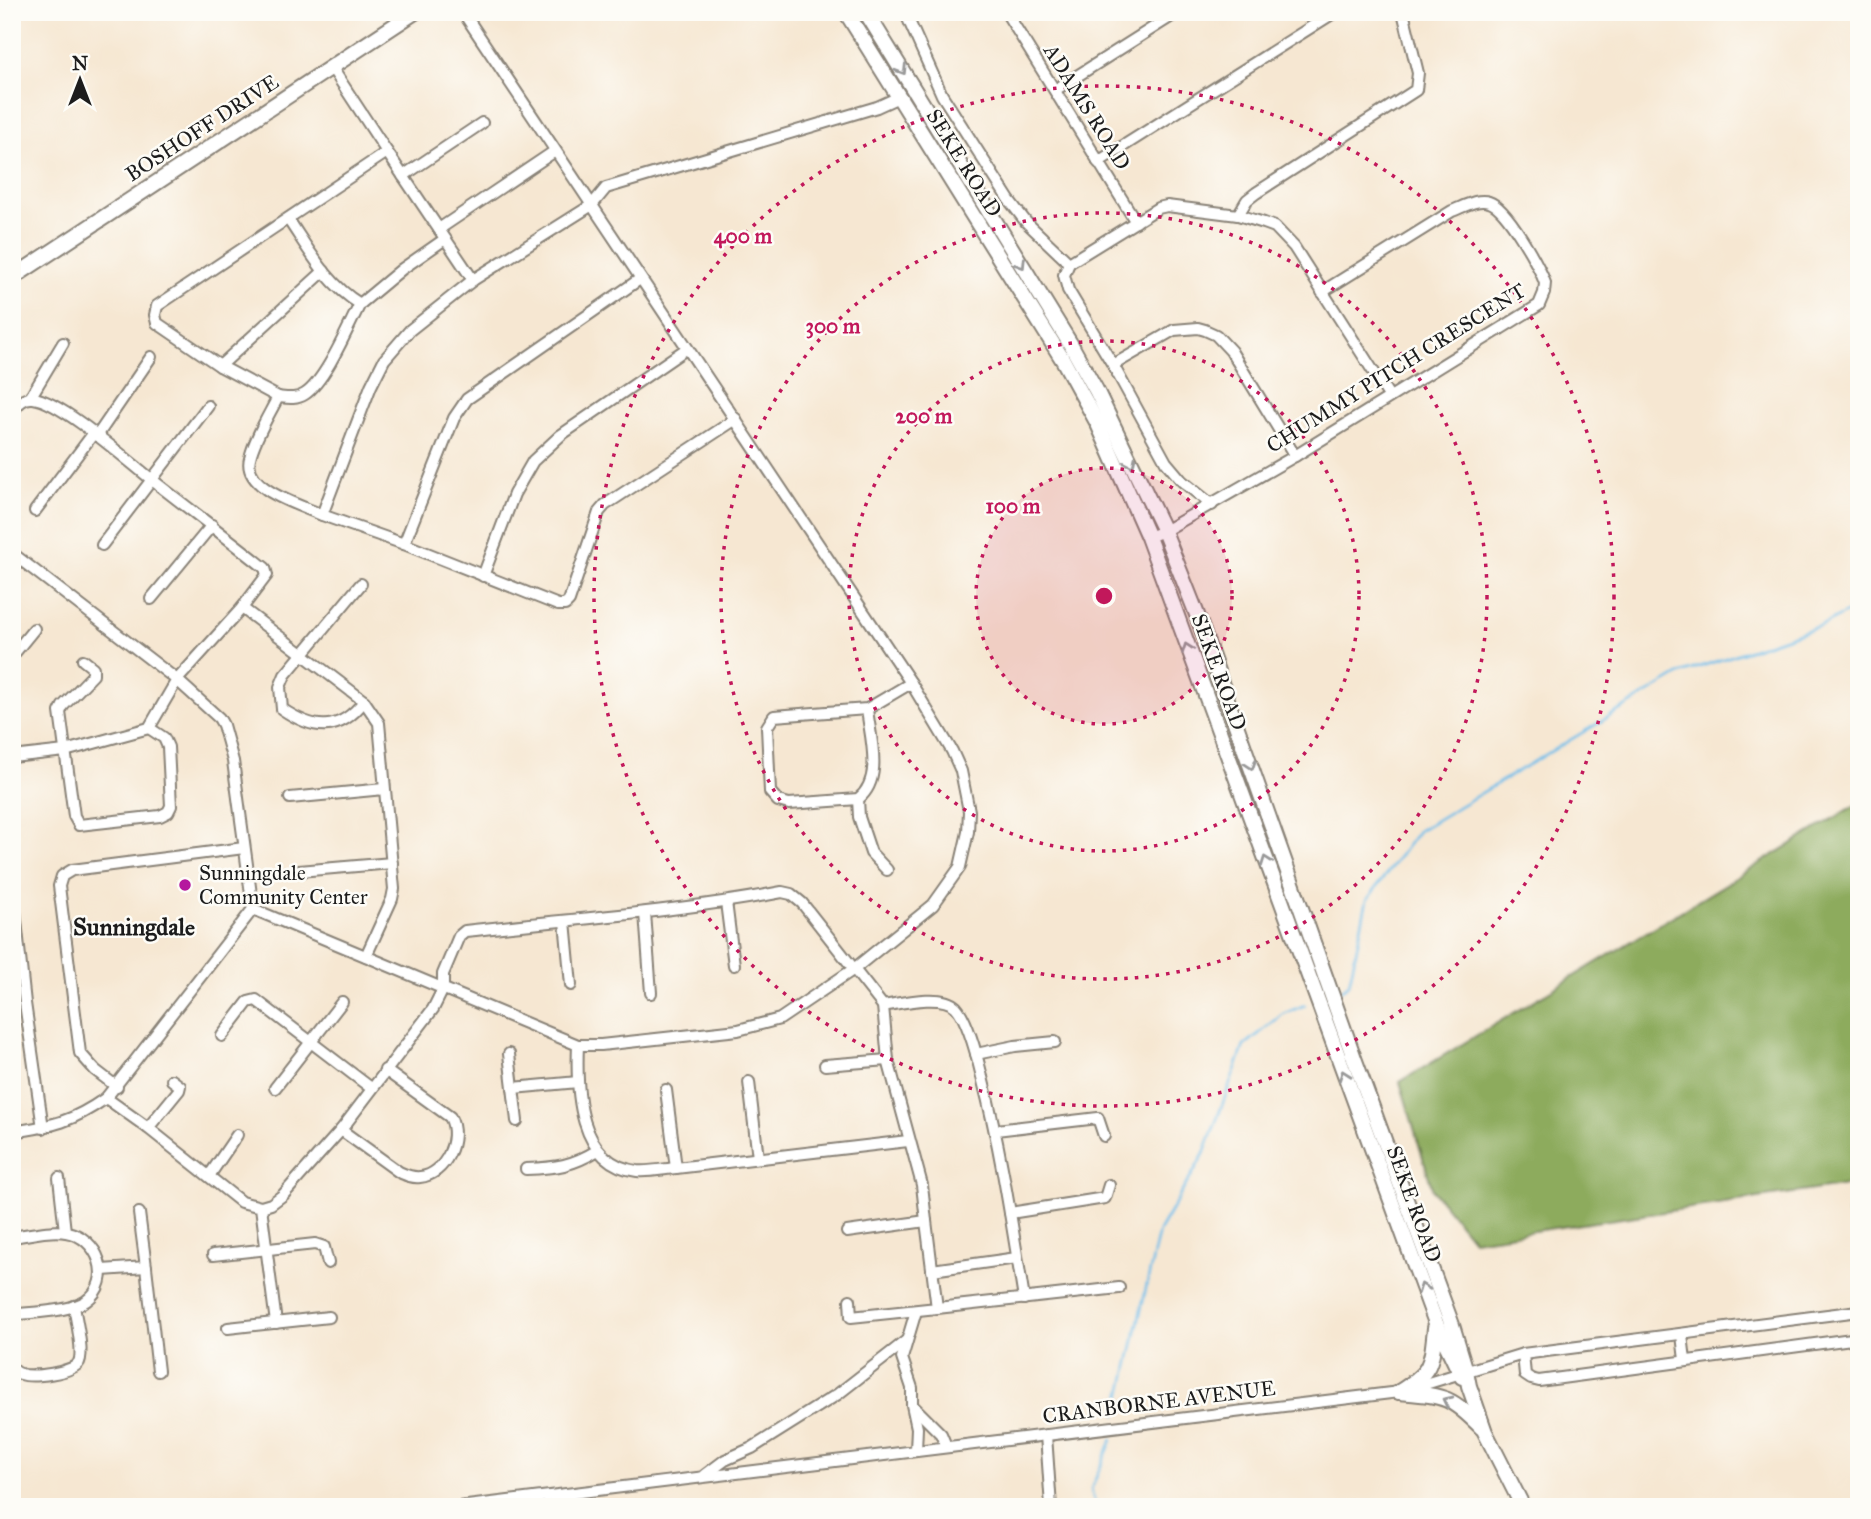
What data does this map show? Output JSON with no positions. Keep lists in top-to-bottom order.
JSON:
{
  "streets": {
    "main road": ["BOSHOFF DRIVE", "SEKE ROAD"],
    "street": ["ADAMS ROAD", "CHUMMY PITCH CRESCENT", "CRANBORNE AVENUE"]
  },
  "crossings": [
    ["SEKE ROAD", "CHUMMY PITCH CRESCENT"],
    ["SEKE ROAD", "CRANBORNE AVENUE"]
  ],
  "districts": ["Sunningdale"],
  "places": ["Sunningdale Community Center"],
  "north": "top",
  "rings": [
    "400 m",
    "300 m",
    "200 m",
    "100 m"
  ]
}
